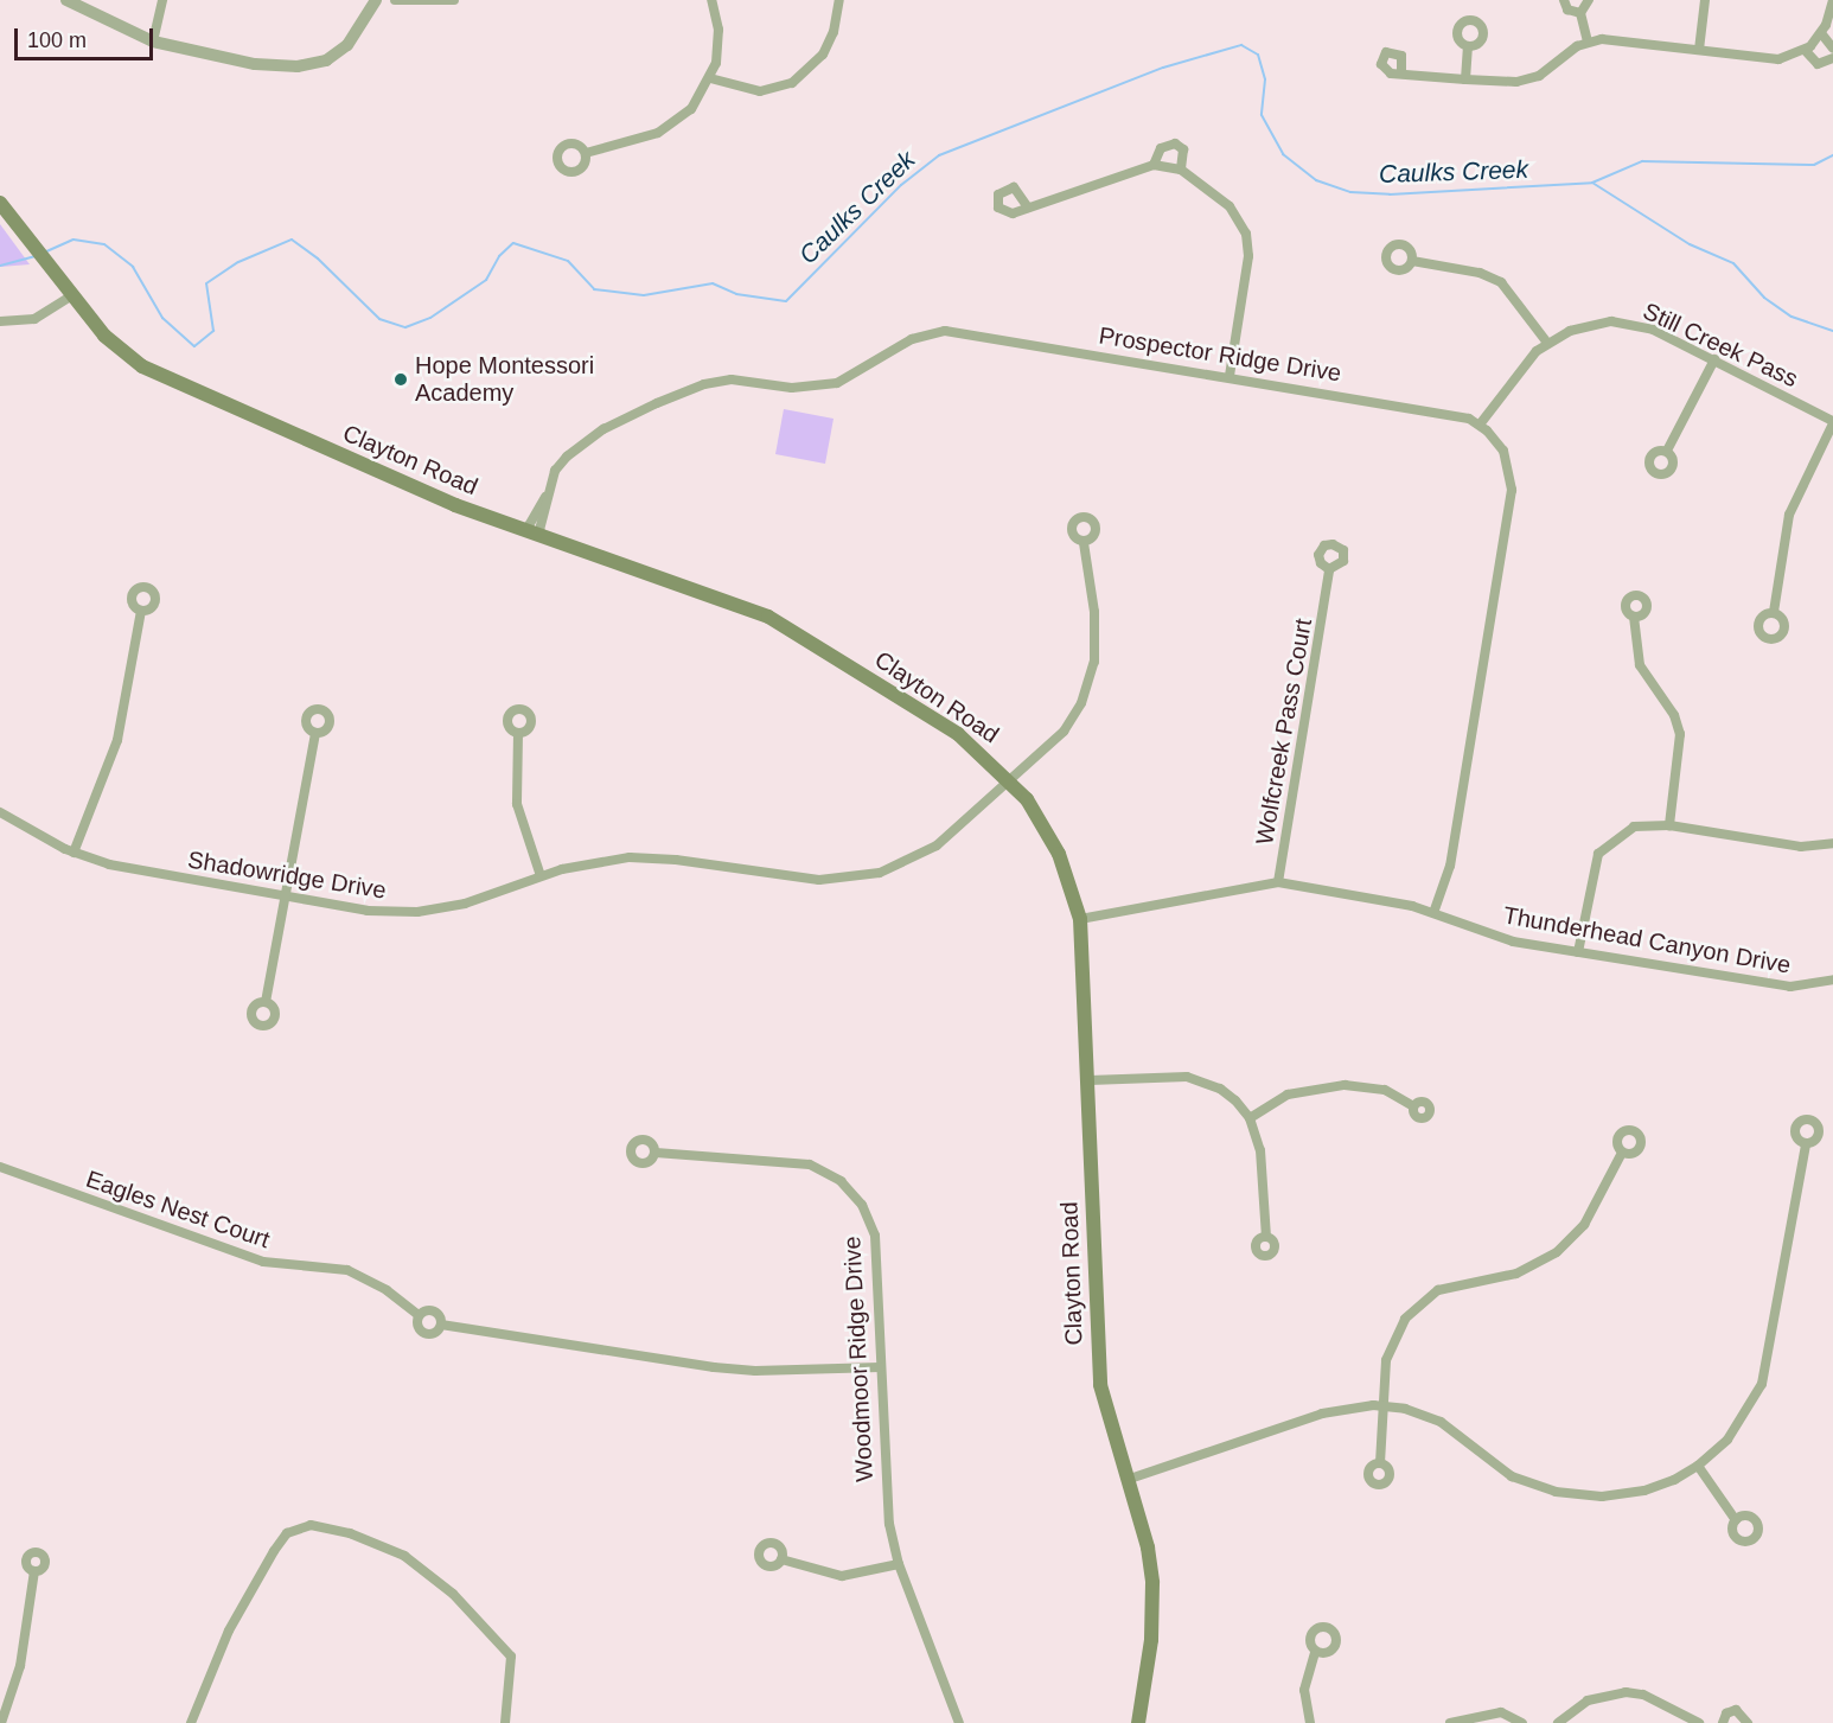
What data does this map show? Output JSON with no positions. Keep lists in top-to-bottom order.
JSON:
{
  "streets": {
    "main road": ["Clayton Road"],
    "street": [
      "Still Creek Pass",
      "Prospector Ridge Drive",
      "Wolfcreek Pass Court",
      "Shadowridge Drive",
      "Thunderhead Canyon Drive",
      "Eagles Nest Court",
      "Woodmoor Ridge Drive"
    ]
  },
  "crossings": [
    ["Still Creek Pass", "Prospector Ridge Drive"],
    ["Prospector Ridge Drive", "Clayton Road"],
    ["Prospector Ridge Drive", "Thunderhead Canyon Drive"],
    ["Clayton Road", "Shadowridge Drive"],
    ["Clayton Road", "Thunderhead Canyon Drive"],
    ["Wolfcreek Pass Court", "Thunderhead Canyon Drive"],
    ["Eagles Nest Court", "Woodmoor Ridge Drive"]
  ],
  "water": ["Caulks Creek"],
  "places": ["Hope Montessori Academy"],
  "scale_bar": "100 m"
}
